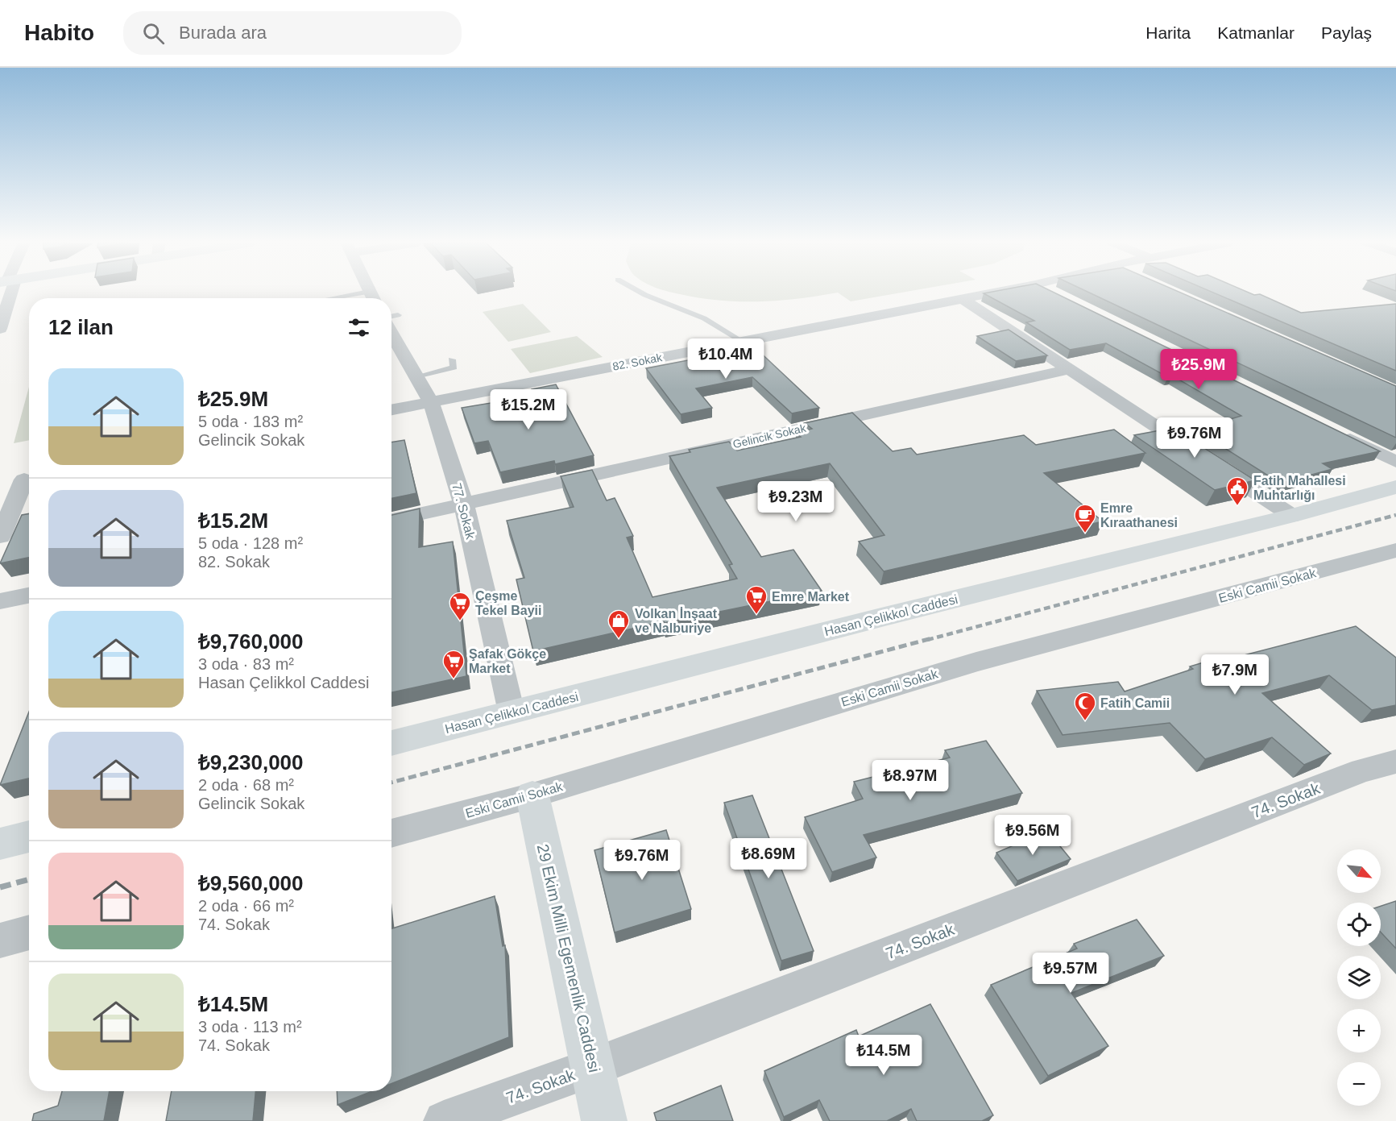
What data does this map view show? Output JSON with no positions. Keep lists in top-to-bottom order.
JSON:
{
  "streets": {
    "main road": ["Hasan Çelikkol Caddesi", "29 Ekim Milli Egemenlik Caddesi"],
    "street": [
      "82. Sokak",
      "Gelincik Sokak",
      "77. Sokak",
      "Eski Camii Sokak",
      "74. Sokak"
    ]
  },
  "crossings": [
    ["82. Sokak", "77. Sokak"],
    ["Gelincik Sokak", "77. Sokak"],
    ["77. Sokak", "Hasan Çelikkol Caddesi"],
    ["Eski Camii Sokak", "29 Ekim Milli Egemenlik Caddesi"],
    ["74. Sokak", "29 Ekim Milli Egemenlik Caddesi"]
  ],
  "places": {
    "public building": ["Fatih Mahallesi Muhtarlığı"],
    "cafe": ["Emre Kıraathanesi"],
    "supermarket": ["Emre Market", "Çeşme Tekel Bayii", "Şafak Gökçe Market"],
    "shop": ["Volkan İnşaat ve Nalburiye"],
    "mosque": ["Fatih Camii"]
  },
  "north": "bottom right",
  "page": {
    "header": "Habito",
    "search": "Burada ara",
    "nav": ["Harita", "Katmanlar", "Paylaş"],
    "heading": "12 ilan",
    "price": [
      "₺10.4M",
      "₺25.9M",
      "₺15.2M",
      "₺9.76M",
      "₺9.23M",
      "₺7.9M",
      "₺8.97M",
      "₺9.56M",
      "₺8.69M",
      "₺9.76M",
      "₺9.57M",
      "₺14.5M"
    ],
    "list": [
      {
        "name": "₺25.9M",
        "note": "5 oda · 183 m² · Gelincik Sokak"
      },
      {
        "name": "₺15.2M",
        "note": "5 oda · 128 m² · 82. Sokak"
      },
      {
        "name": "₺9,760,000",
        "note": "3 oda · 83 m² · Hasan Çelikkol Caddesi"
      },
      {
        "name": "₺9,230,000",
        "note": "2 oda · 68 m² · Gelincik Sokak"
      },
      {
        "name": "₺9,560,000",
        "note": "2 oda · 66 m² · 74. Sokak"
      },
      {
        "name": "₺14.5M",
        "note": "3 oda · 113 m² · 74. Sokak"
      }
    ],
    "map_buttons": ["+", "−"]
  }
}
